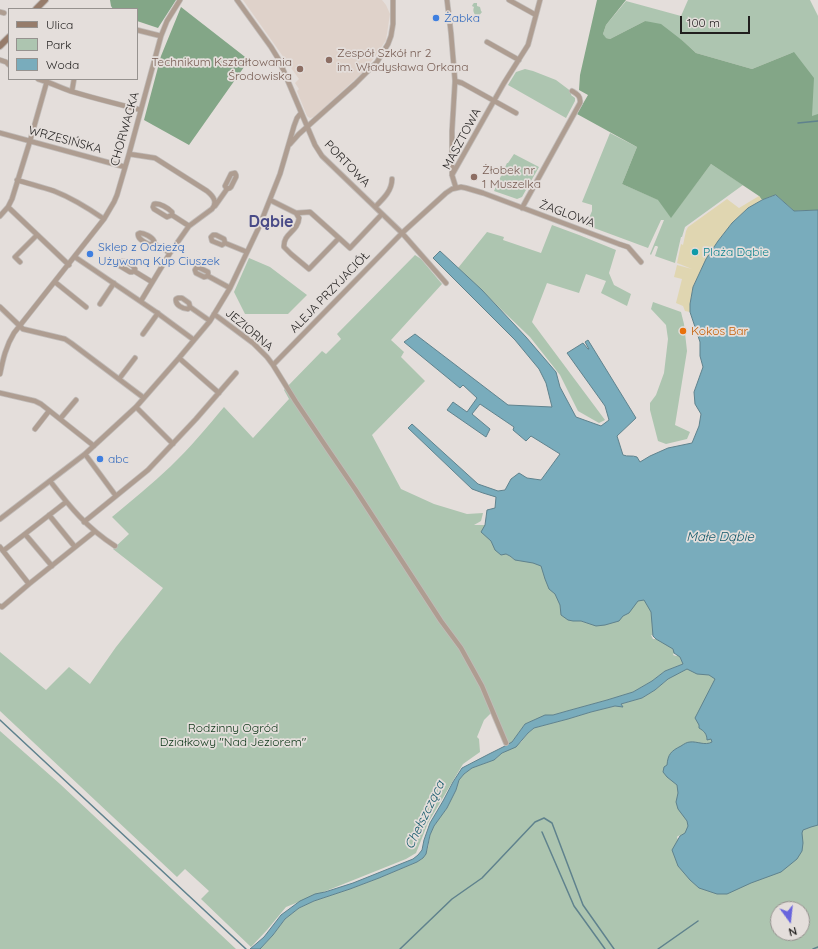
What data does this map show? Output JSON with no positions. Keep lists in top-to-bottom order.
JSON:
{
  "streets": {
    "street": [
      "CHORWACKA",
      "MASZTOWA",
      "WRZESIŃSKA",
      "PORTOWA",
      "ŻAGLOWA",
      "ALEJA PRZYJACIÓŁ",
      "JEZIORNA"
    ]
  },
  "crossings": [
    ["CHORWACKA", "WRZESIŃSKA"],
    ["MASZTOWA", "ŻAGLOWA"],
    ["PORTOWA", "ALEJA PRZYJACIÓŁ"],
    ["ALEJA PRZYJACIÓŁ", "JEZIORNA"]
  ],
  "districts": ["Dąbie"],
  "water": ["Małe Dąbie", "Chełszcząca"],
  "parks": ["Rodzinny Ogród Działkowy \"Nad Jeziorem\""],
  "places": [
    "Żabka",
    "Zespół Szkół nr 2 im. Władysława Orkana",
    "Technikum Kształtowania Środowiska",
    "Żłobek nr 1 Muszelka",
    "Plaża Dąbie",
    "Sklep z Odzieżą Używaną Kup Ciuszek",
    "Kokos Bar",
    "abc"
  ],
  "legend": ["Ulica", "Park", "Woda"],
  "scale_bar": "100 m",
  "north": "bottom"
}
